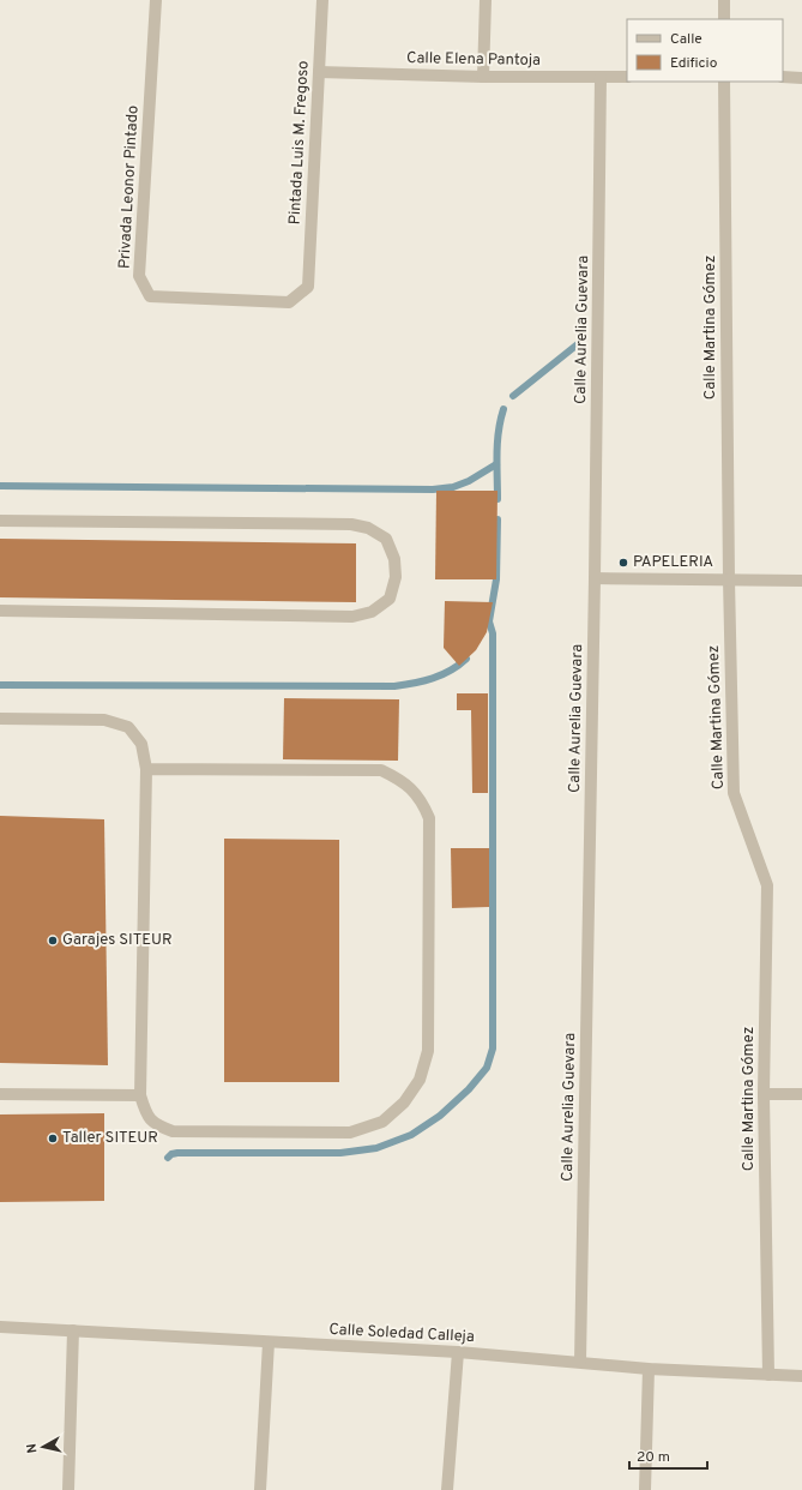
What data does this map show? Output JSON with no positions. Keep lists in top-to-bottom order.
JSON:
{
  "streets": {
    "street": [
      "Calle Elena Pantoja",
      "Pintada Luis M. Fregoso",
      "Privada Leonor Pintado",
      "Calle Martina Gómez",
      "Calle Aurelia Guevara",
      "Calle Soledad Calleja"
    ]
  },
  "crossings": [
    ["Calle Elena Pantoja", "Pintada Luis M. Fregoso"],
    ["Calle Elena Pantoja", "Calle Aurelia Guevara"],
    ["Pintada Luis M. Fregoso", "Privada Leonor Pintado"],
    ["Calle Martina Gómez", "Calle Soledad Calleja"],
    ["Calle Aurelia Guevara", "Calle Soledad Calleja"]
  ],
  "places": ["PAPELERIA", "Garajes SITEUR", "Taller SITEUR"],
  "legend": ["Calle", "Edificio"],
  "scale_bar": "20 m",
  "north": "left"
}
